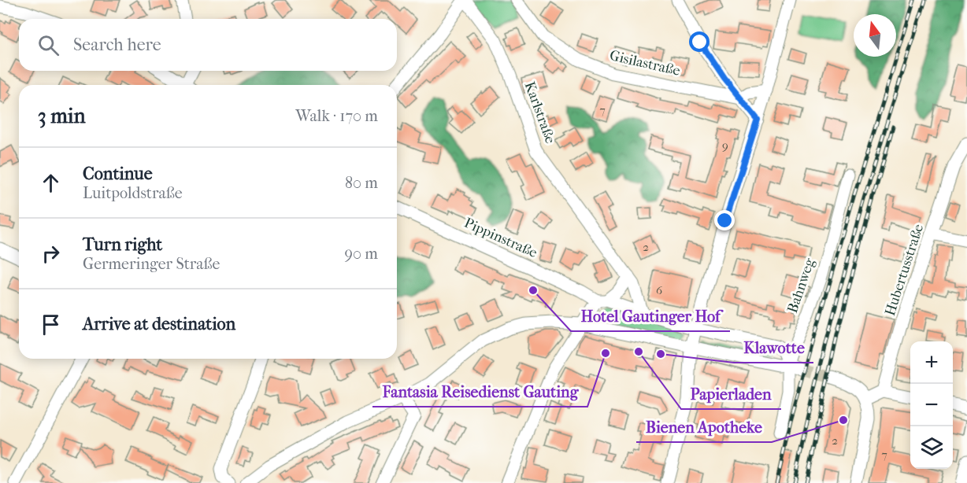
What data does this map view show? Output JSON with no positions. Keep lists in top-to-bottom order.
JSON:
{
  "streets": {
    "street": [
      "Gisilastraße",
      "Karlstraße",
      "Pippinstraße",
      "Hubertusstraße",
      "Bahnweg"
    ]
  },
  "crossings": [
    ["Karlstraße", "Pippinstraße"],
    ["Pippinstraße", "Bahnweg"]
  ],
  "places": [
    "Hotel Gautinger Hof",
    "Papierladen",
    "Fantasia Reisedienst Gauting",
    "Klawotte",
    "Bienen Apotheke"
  ],
  "house_numbers": [
    "7",
    "9",
    "2",
    "6",
    "2",
    "7"
  ],
  "north": "top",
  "page": {
    "search": "Search here",
    "heading": ["3 min", "Walk · 170 m"],
    "list": [
      ["Continue", "Luitpoldstraße", "80 m"],
      ["Turn right", "Germeringer Straße", "90 m"],
      "Arrive at destination"
    ],
    "map_buttons": ["+", "−"]
  }
}
